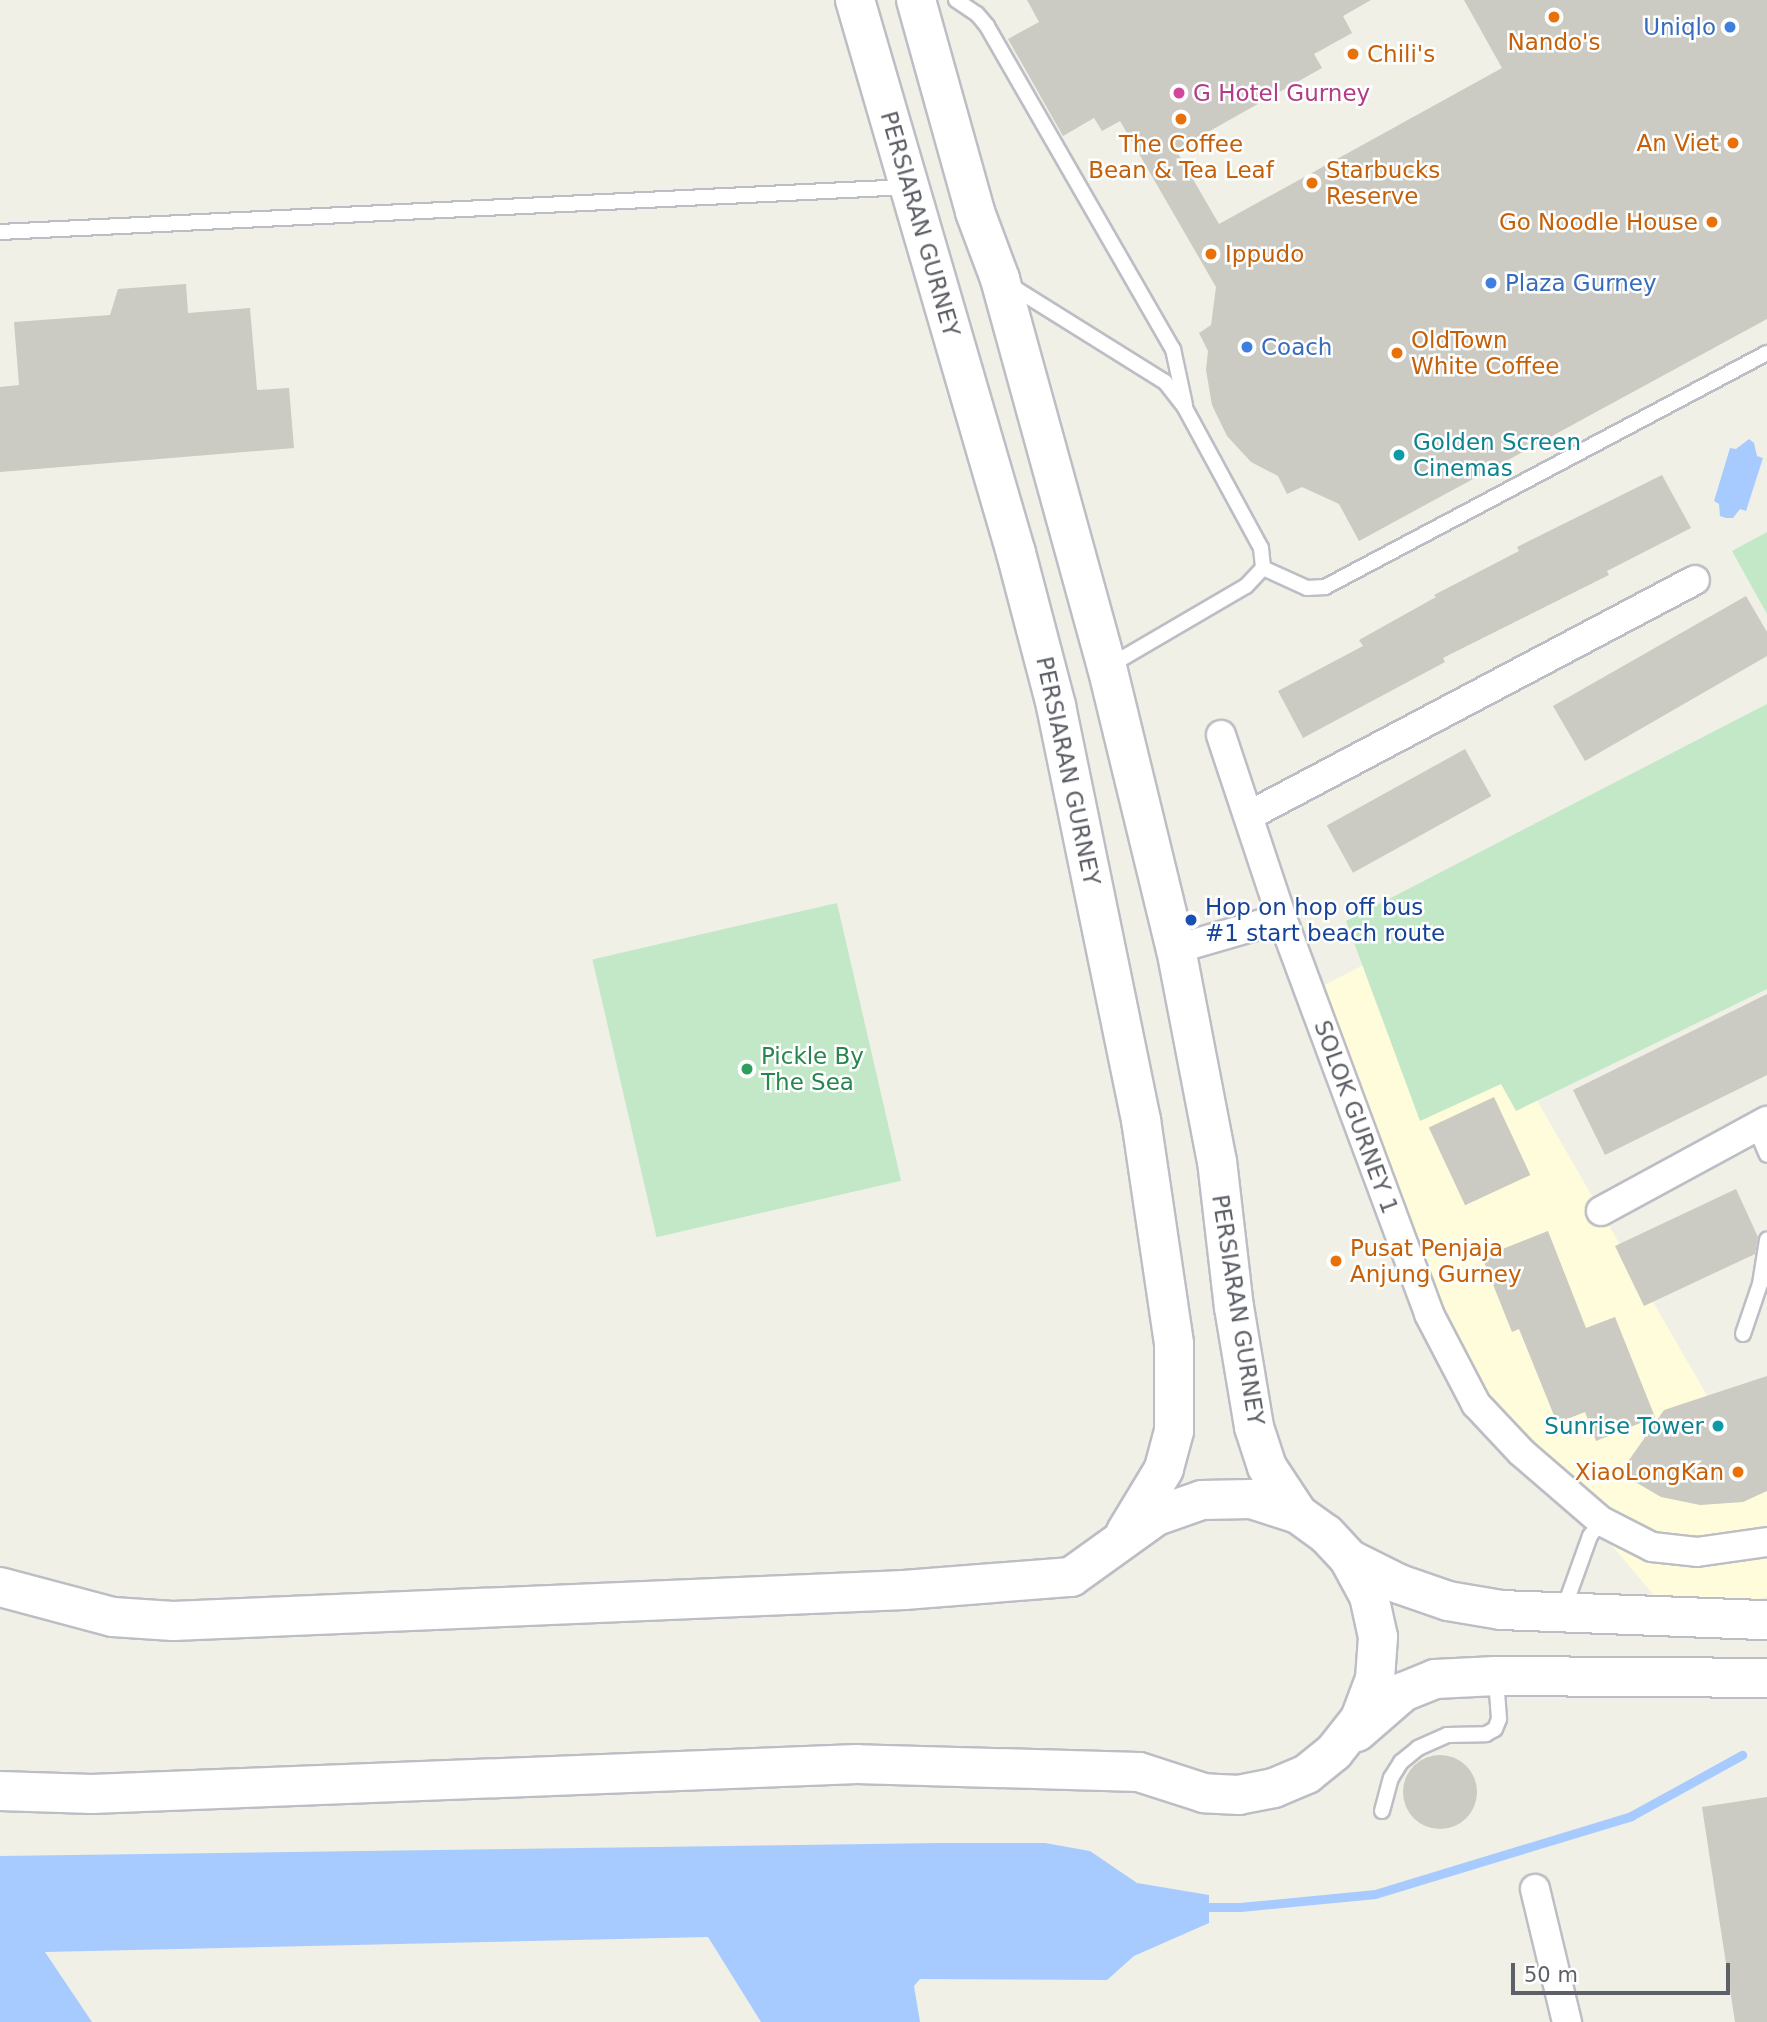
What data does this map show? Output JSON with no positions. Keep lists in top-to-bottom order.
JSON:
{
  "streets": {
    "main road": ["PERSIARAN GURNEY"],
    "street": ["SOLOK GURNEY 1"]
  },
  "places": [
    "Nando's",
    "Uniqlo",
    "Chili's",
    "G Hotel Gurney",
    "The Coffee Bean & Tea Leaf",
    "An Viet",
    "Starbucks Reserve",
    "Go Noodle House",
    "Ippudo",
    "Plaza Gurney",
    "Coach",
    "OldTown White Coffee",
    "Golden Screen Cinemas",
    "Hop on hop off bus #1 start beach route",
    "Pickle By The Sea",
    "Pusat Penjaja Anjung Gurney",
    "Sunrise Tower",
    "XiaoLongKan"
  ],
  "scale_bar": "50 m"
}
